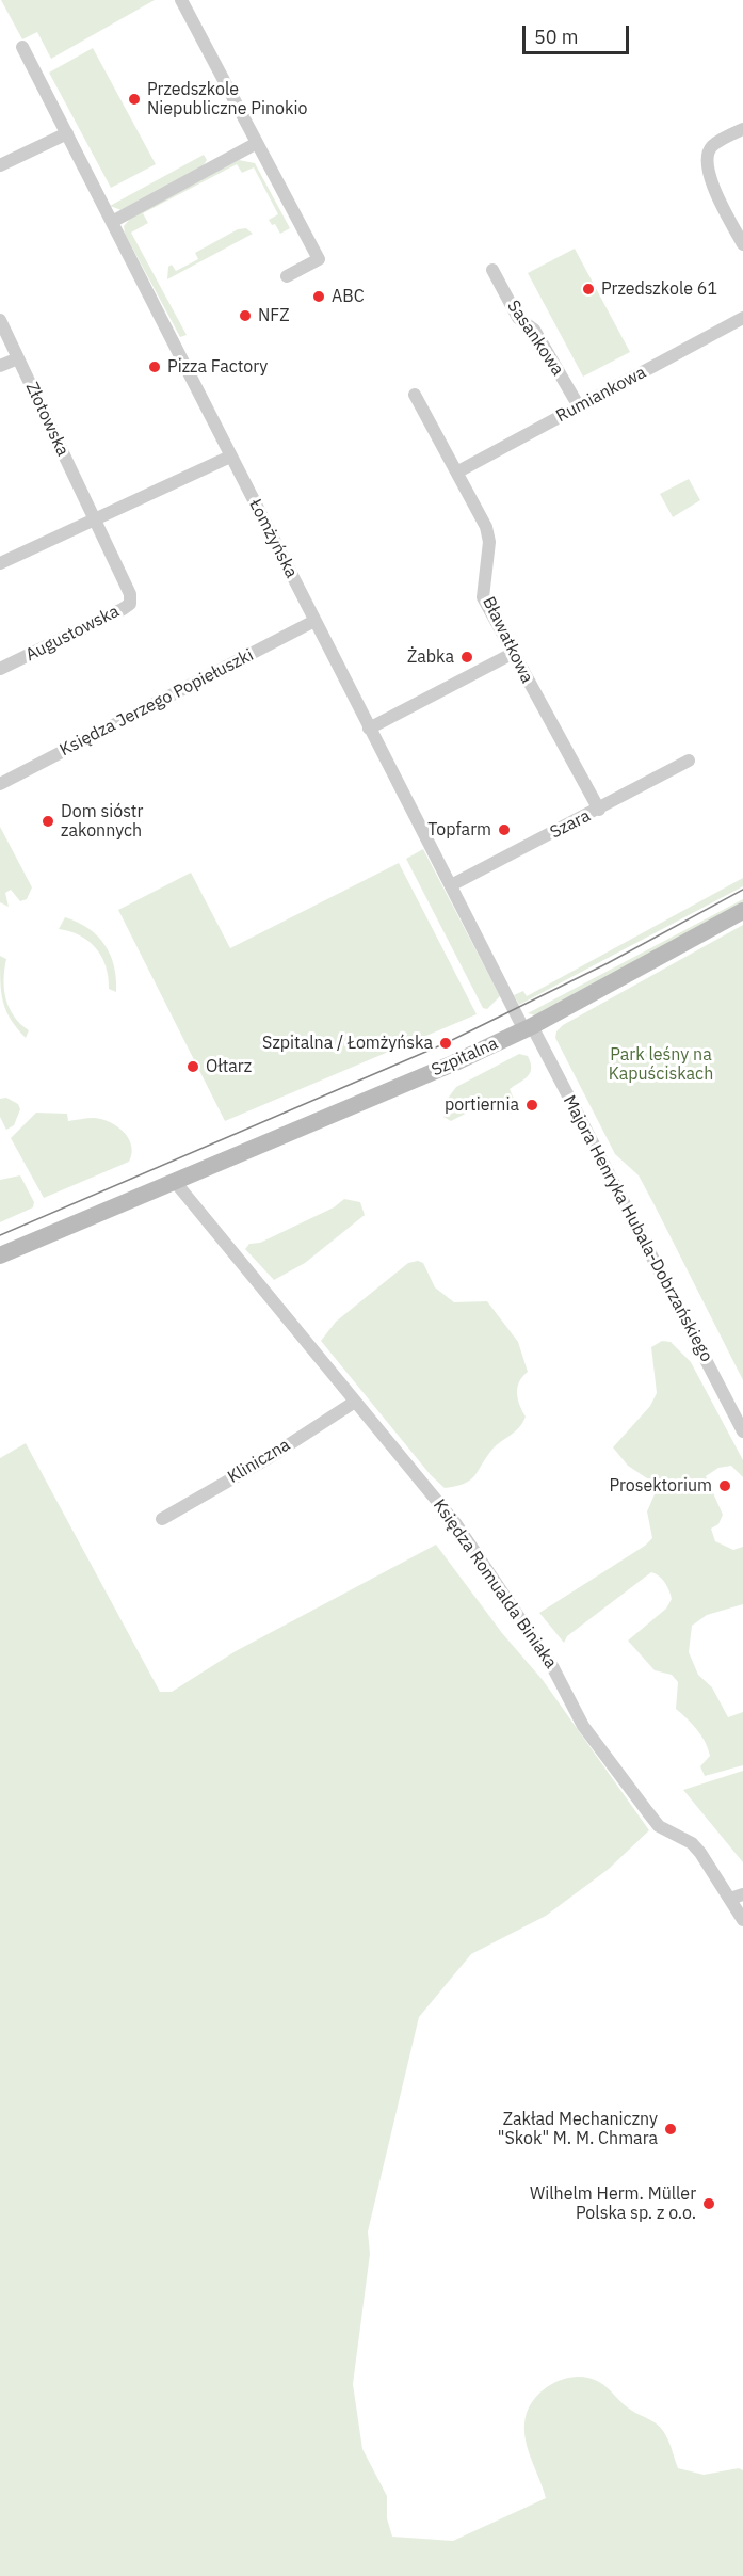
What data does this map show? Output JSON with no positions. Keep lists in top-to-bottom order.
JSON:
{
  "streets": {
    "street": [
      "Sasankowa",
      "Rumiankowa",
      "Złotowska",
      "Łomżyńska",
      "Augustowska",
      "Bławatkowa",
      "Księdza Jerzego Popiełuszki",
      "Szara",
      "Szpitalna",
      "Majora Henryka Hubala-Dobrzańskiego",
      "Kliniczna",
      "Księdza Romualda Biniaka"
    ]
  },
  "crossings": [
    ["Sasankowa", "Rumiankowa"],
    ["Rumiankowa", "Bławatkowa"],
    ["Złotowska", "Augustowska"],
    ["Łomżyńska", "Księdza Jerzego Popiełuszki"],
    ["Łomżyńska", "Szara"],
    ["Łomżyńska", "Szpitalna"],
    ["Łomżyńska", "Majora Henryka Hubala-Dobrzańskiego"],
    ["Bławatkowa", "Szara"],
    ["Szpitalna", "Majora Henryka Hubala-Dobrzańskiego"],
    ["Szpitalna", "Księdza Romualda Biniaka"],
    ["Kliniczna", "Księdza Romualda Biniaka"]
  ],
  "parks": ["Park leśny na Kapuściskach"],
  "places": [
    "Przedszkole Niepubliczne Pinokio",
    "Przedszkole 61",
    "ABC",
    "NFZ",
    "Pizza Factory",
    "Żabka",
    "Dom sióstr zakonnych",
    "Topfarm",
    "Szpitalna / Łomżyńska",
    "Ołtarz",
    "portiernia",
    "Prosektorium",
    "Zakład Mechaniczny \"Skok\" M. M. Chmara",
    "Wilhelm Herm. Müller Polska sp. z o.o."
  ],
  "scale_bar": "50 m"
}
